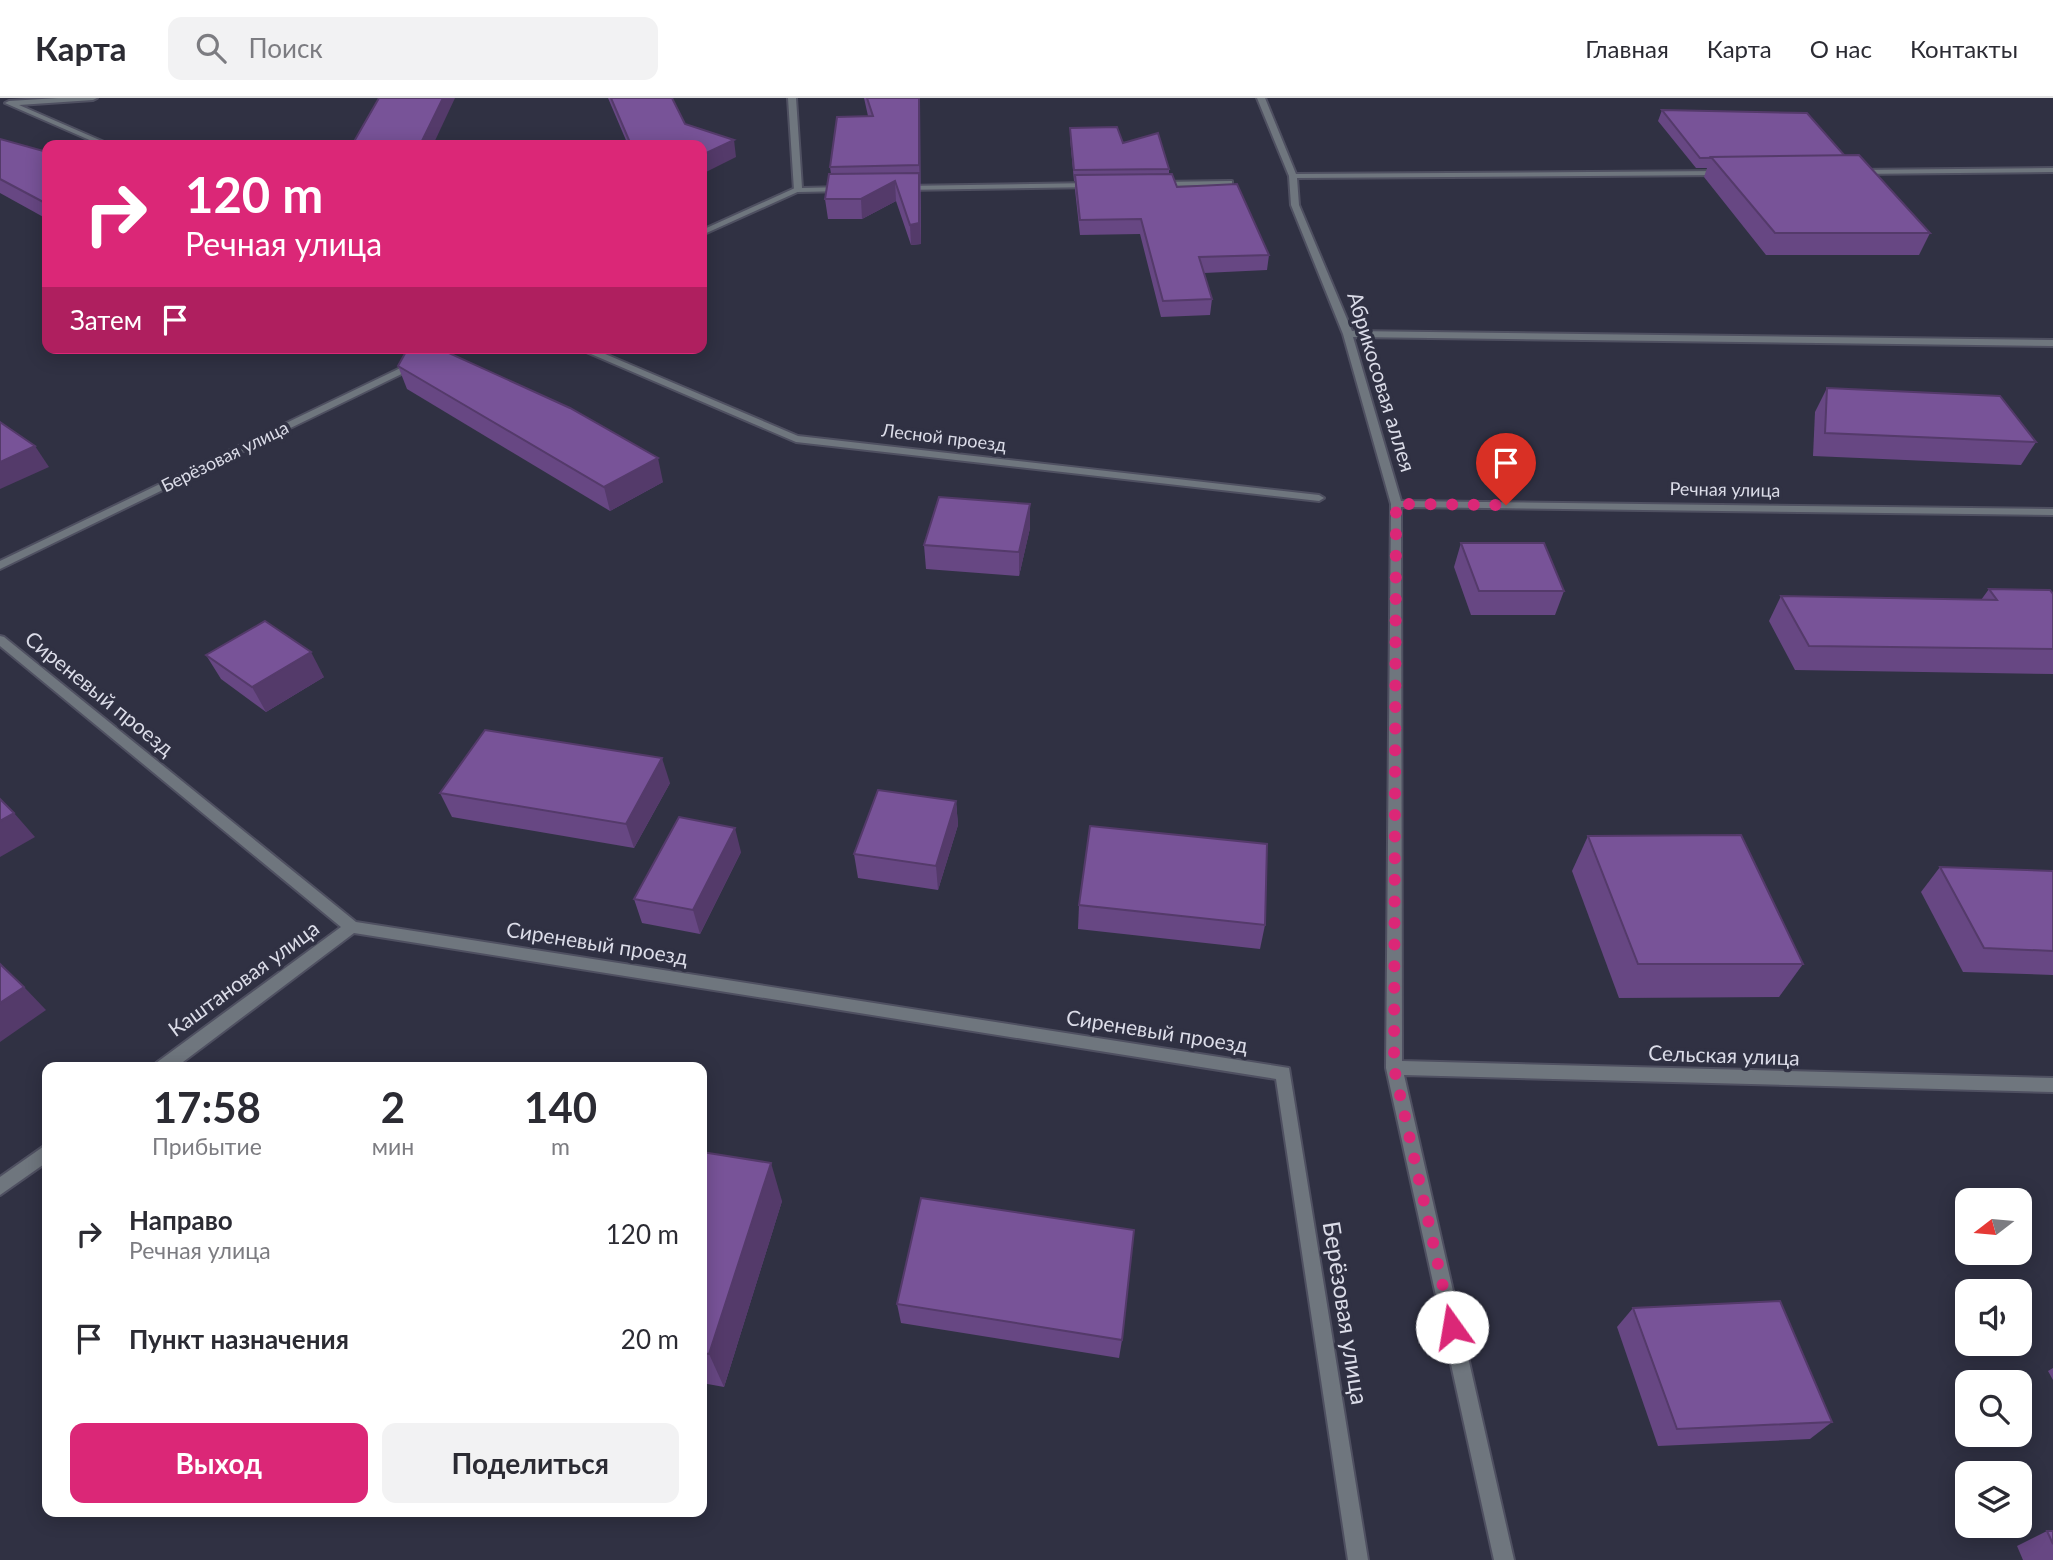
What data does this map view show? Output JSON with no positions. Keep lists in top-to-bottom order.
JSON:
{
  "streets": {
    "street": [
      "Абрикосовая аллея",
      "Лесной проезд",
      "Берёзовая улица",
      "Речная улица",
      "Сиреневый проезд",
      "Каштановая улица",
      "Сельская улица"
    ]
  },
  "crossings": [
    ["Абрикосовая аллея", "Речная улица"],
    ["Абрикосовая аллея", "Сельская улица"],
    ["Берёзовая улица", "Сиреневый проезд"],
    ["Сиреневый проезд", "Каштановая улица"]
  ],
  "north": "left",
  "page": {
    "header": "Карта",
    "search": "Поиск",
    "nav": [
      "Главная",
      "Карта",
      "О нас",
      "Контакты"
    ],
    "turn": ["120 m", "Речная улица"],
    "then": "Затем",
    "eta": [
      "17:58",
      "Прибытие",
      "2",
      "мин",
      "140",
      "m"
    ],
    "list": [
      {
        "name": "Направо",
        "note": "Речная улица",
        "value": "120 m"
      },
      {
        "name": "Пункт назначения",
        "value": "20 m"
      }
    ],
    "buttons": ["Выход", "Поделиться"]
  }
}
